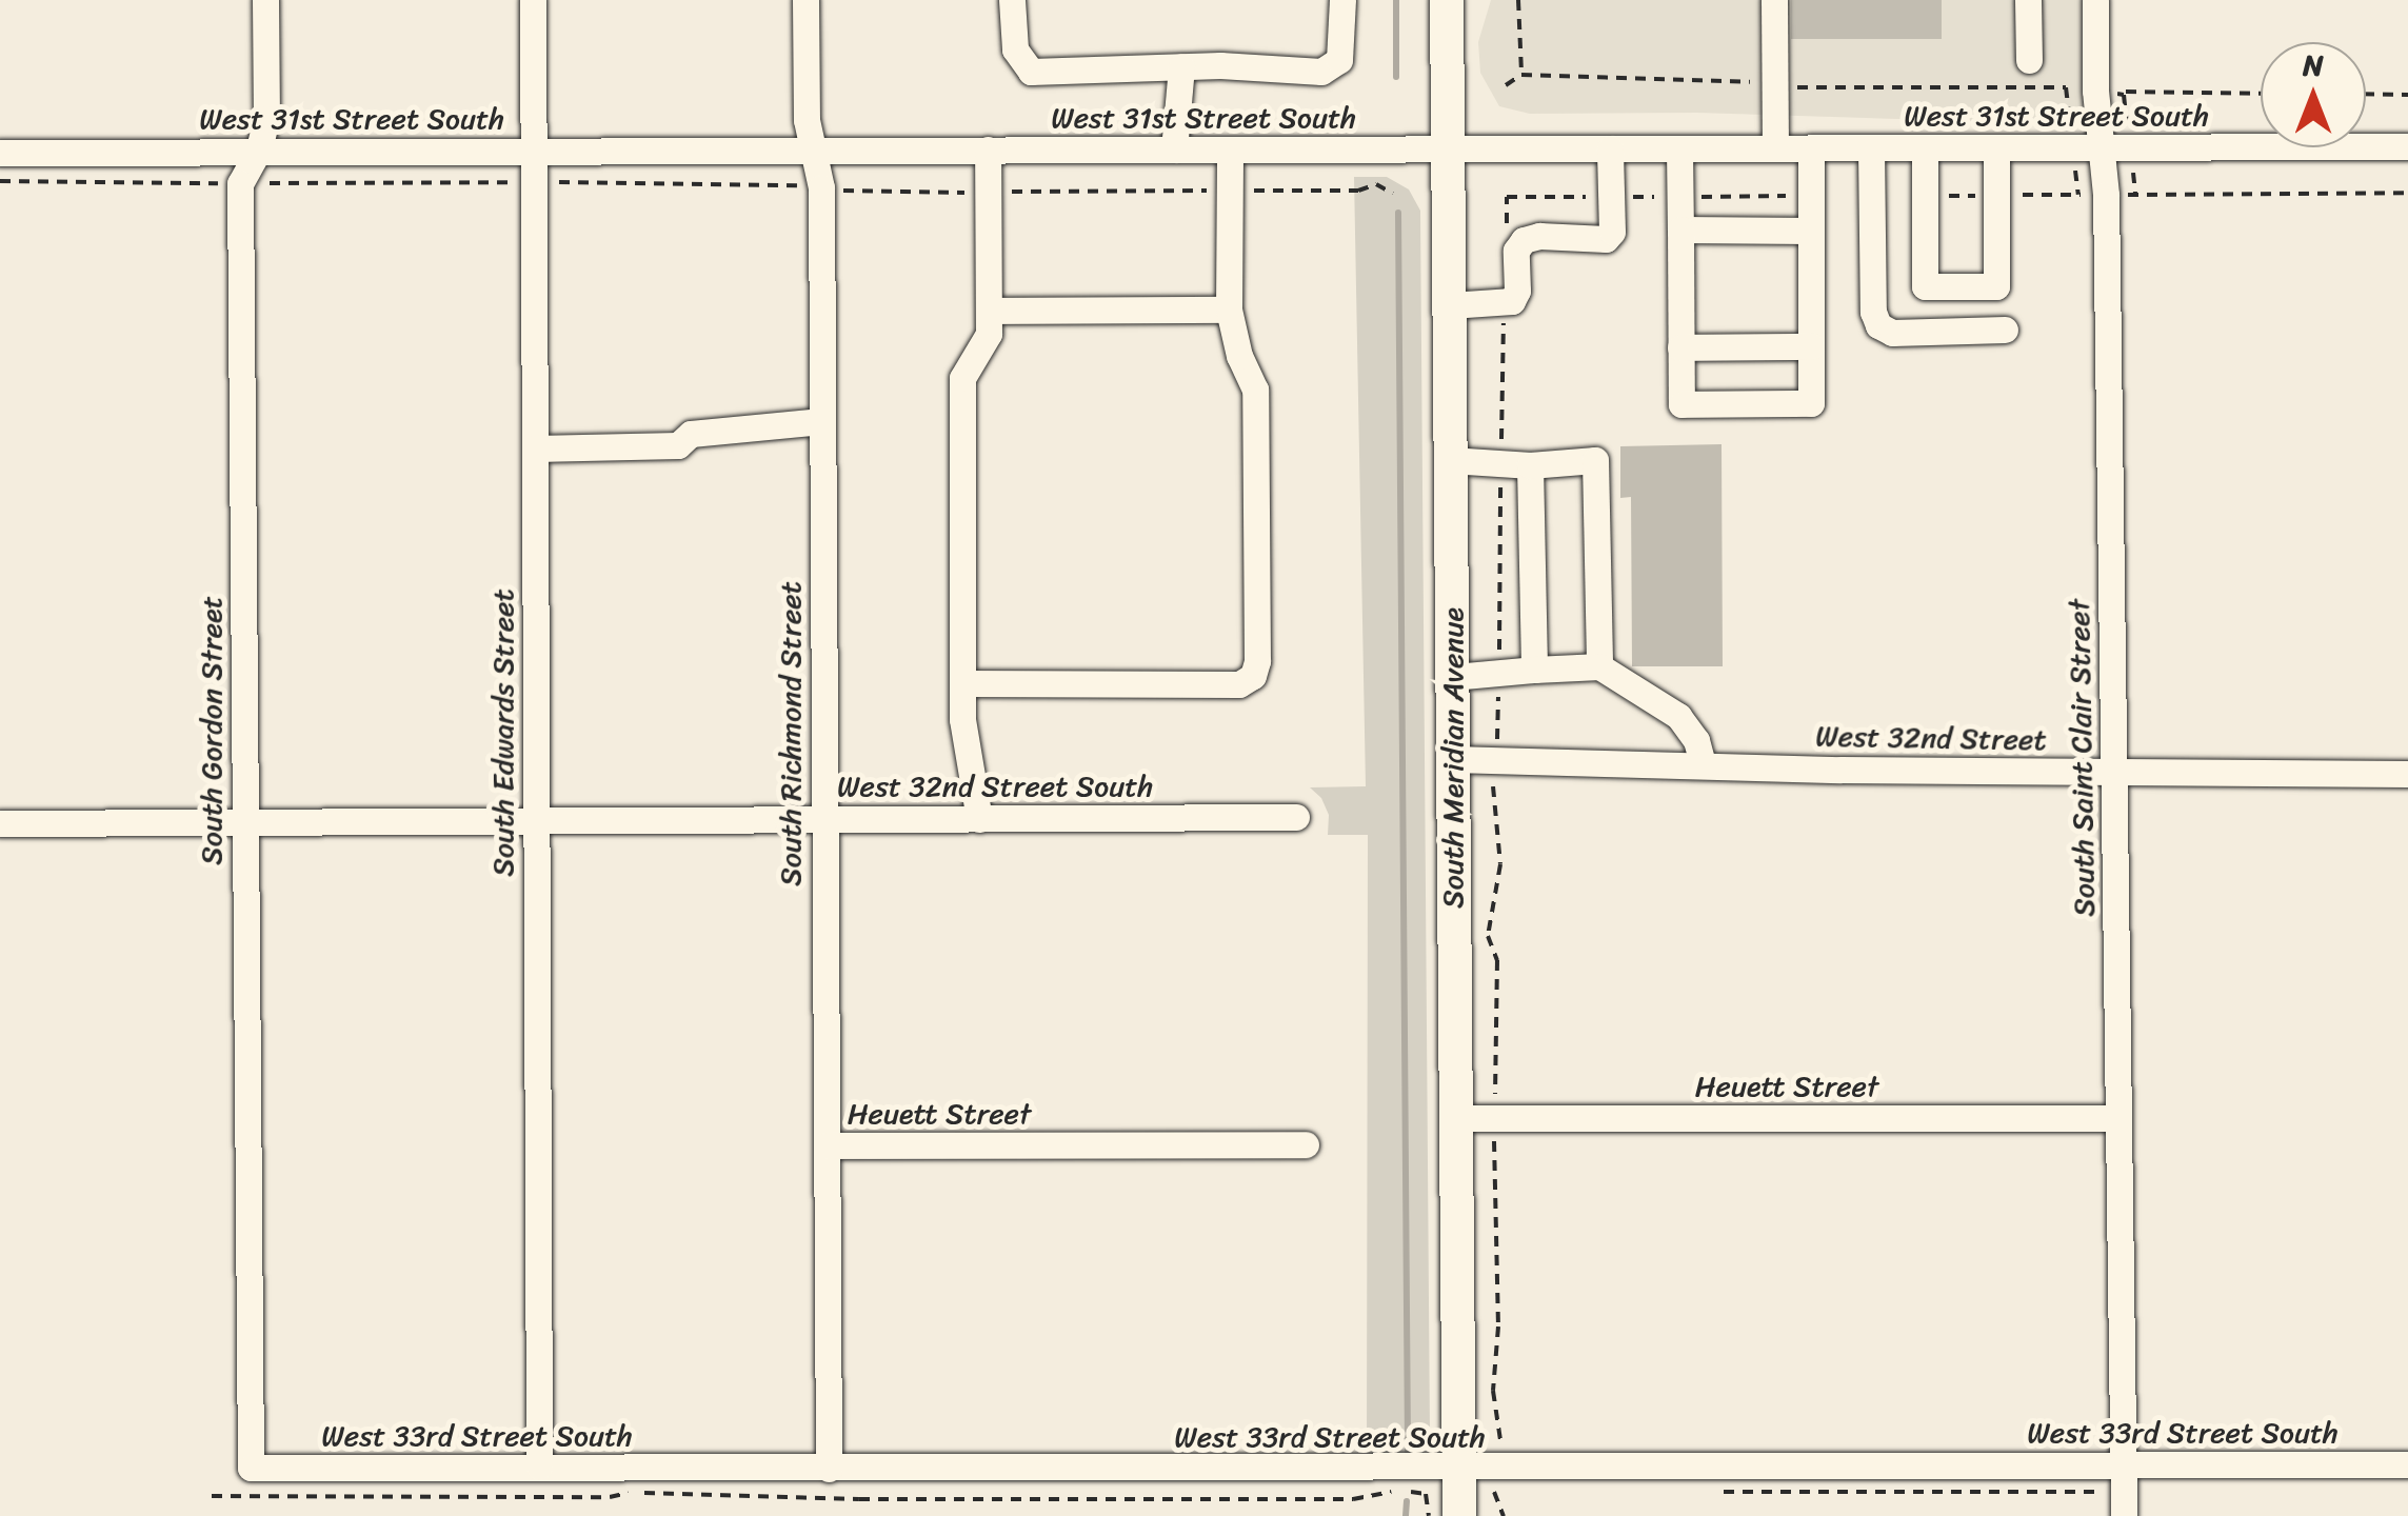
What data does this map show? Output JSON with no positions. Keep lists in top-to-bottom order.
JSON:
{
  "streets": {
    "main road": ["South Meridian Avenue"],
    "street": [
      "West 31st Street South",
      "South Gordon Street",
      "South Edwards Street",
      "South Richmond Street",
      "West 32nd Street",
      "South Saint Clair Street",
      "West 32nd Street South",
      "Heuett Street",
      "West 33rd Street South"
    ]
  },
  "crossings": [
    ["West 31st Street South", "South Gordon Street"],
    ["West 31st Street South", "South Edwards Street"],
    ["West 31st Street South", "South Richmond Street"],
    ["West 31st Street South", "South Meridian Avenue"],
    ["West 31st Street South", "South Saint Clair Street"],
    ["South Gordon Street", "West 32nd Street South"],
    ["South Gordon Street", "West 33rd Street South"],
    ["South Edwards Street", "West 32nd Street South"],
    ["South Edwards Street", "West 33rd Street South"],
    ["South Richmond Street", "West 32nd Street South"],
    ["South Richmond Street", "Heuett Street"],
    ["South Richmond Street", "West 33rd Street South"],
    ["West 32nd Street", "South Meridian Avenue"],
    ["West 32nd Street", "South Saint Clair Street"],
    ["South Meridian Avenue", "Heuett Street"],
    ["South Meridian Avenue", "West 33rd Street South"],
    ["South Saint Clair Street", "Heuett Street"],
    ["South Saint Clair Street", "West 33rd Street South"]
  ],
  "north": "top"
}
